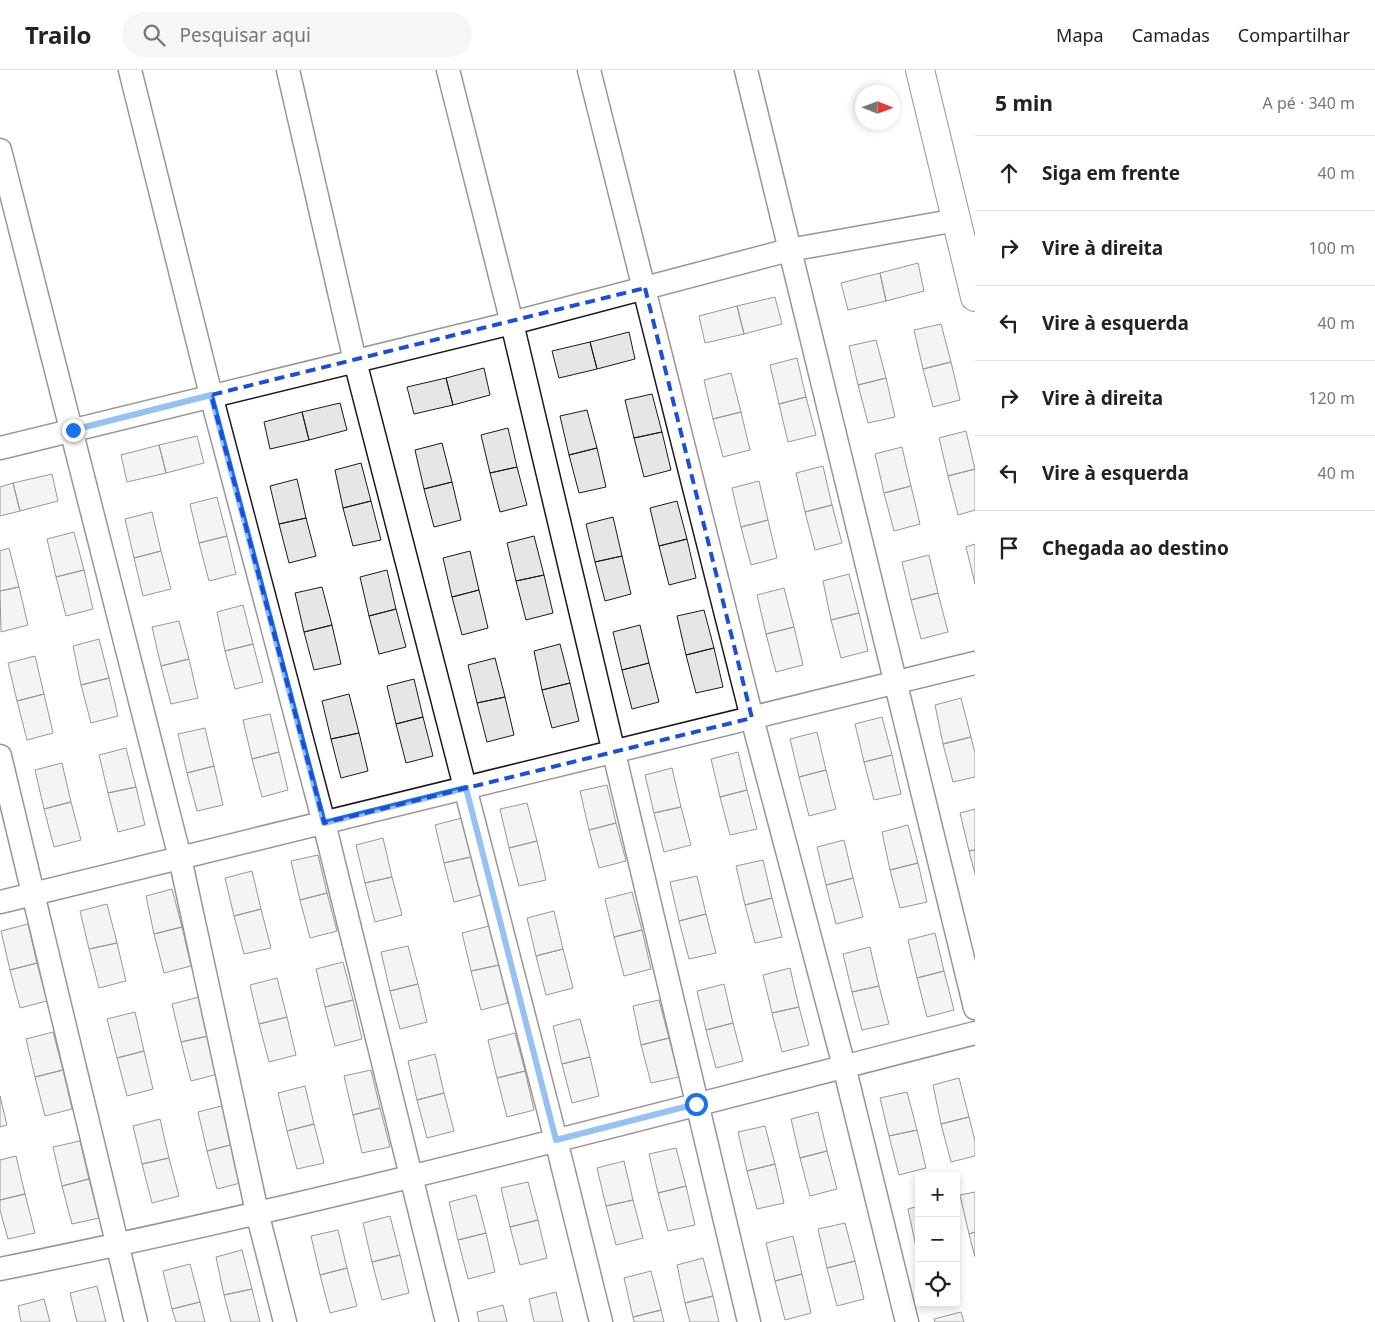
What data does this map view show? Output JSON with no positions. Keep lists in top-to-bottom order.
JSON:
{
  "north": "right",
  "page": {
    "header": "Trailo",
    "search": "Pesquisar aqui",
    "nav": ["Mapa", "Camadas", "Compartilhar"],
    "heading": ["5 min", "A pé · 340 m"],
    "list": [
      ["Siga em frente", "40 m"],
      ["Vire à direita", "100 m"],
      ["Vire à esquerda", "40 m"],
      ["Vire à direita", "120 m"],
      ["Vire à esquerda", "40 m"],
      "Chegada ao destino"
    ],
    "map_buttons": ["+", "−"]
  }
}
